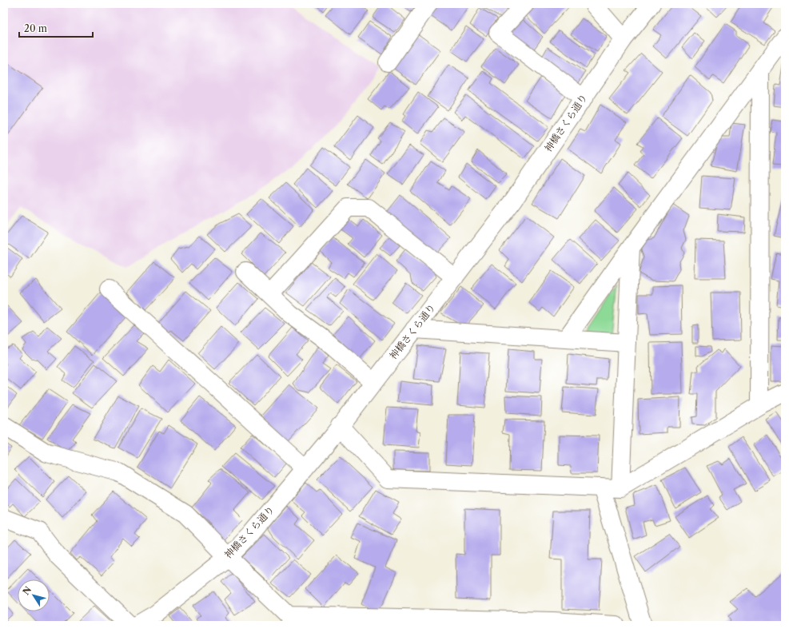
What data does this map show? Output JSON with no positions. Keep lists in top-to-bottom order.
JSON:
{
  "streets": {
    "street": ["神橋さくら通り"]
  },
  "scale_bar": "20 m",
  "north": "top left"
}
